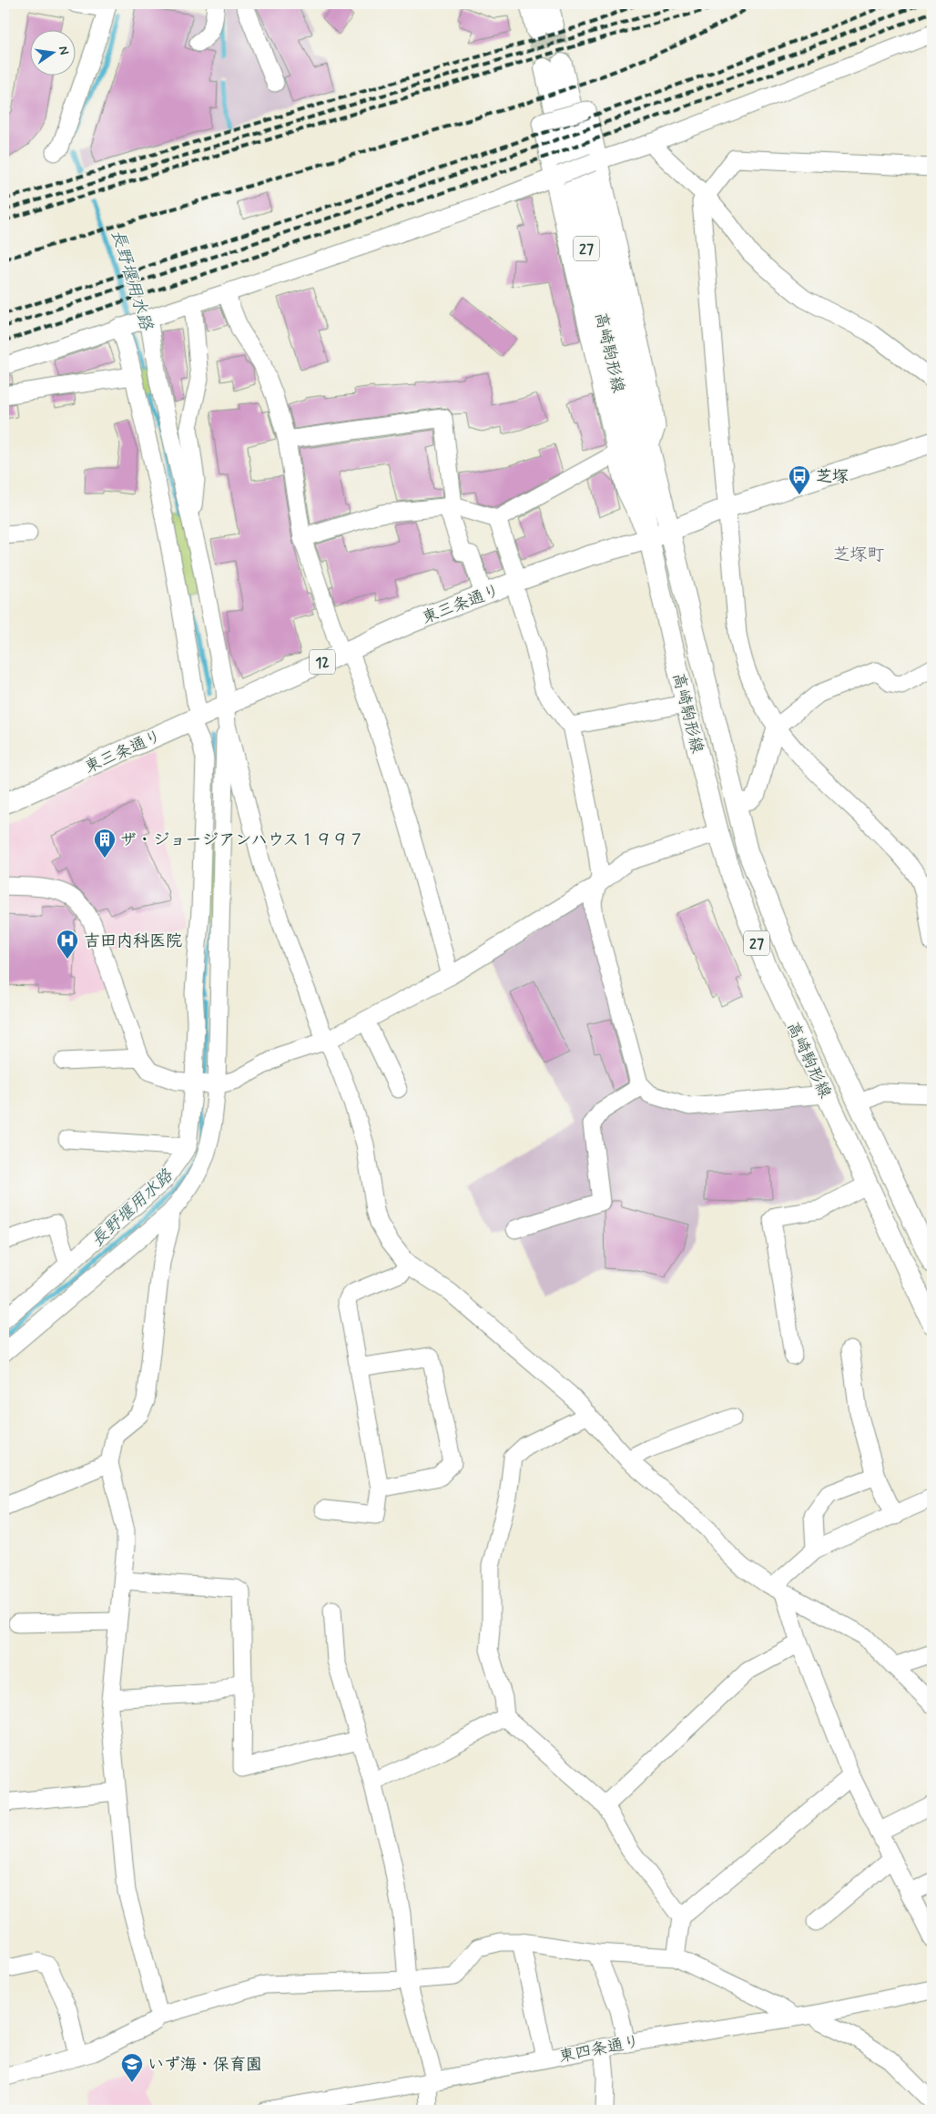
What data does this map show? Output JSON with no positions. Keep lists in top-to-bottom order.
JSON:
{
  "streets": {
    "main road": [
      "27",
      "高崎駒形線",
      "東三条通り",
      "12"
    ],
    "street": ["東四条通り"]
  },
  "crossings": [
    ["高崎駒形線", "東三条通り"]
  ],
  "districts": ["芝塚町"],
  "water": ["長野堰用水路"],
  "places": {
    "bus stop": ["芝塚"],
    "building": ["ザ・ジョージアンハウス１９９７"],
    "hospital": ["吉田内科医院"],
    "school or university": ["いず海・保育園"]
  },
  "north": "right"
}
